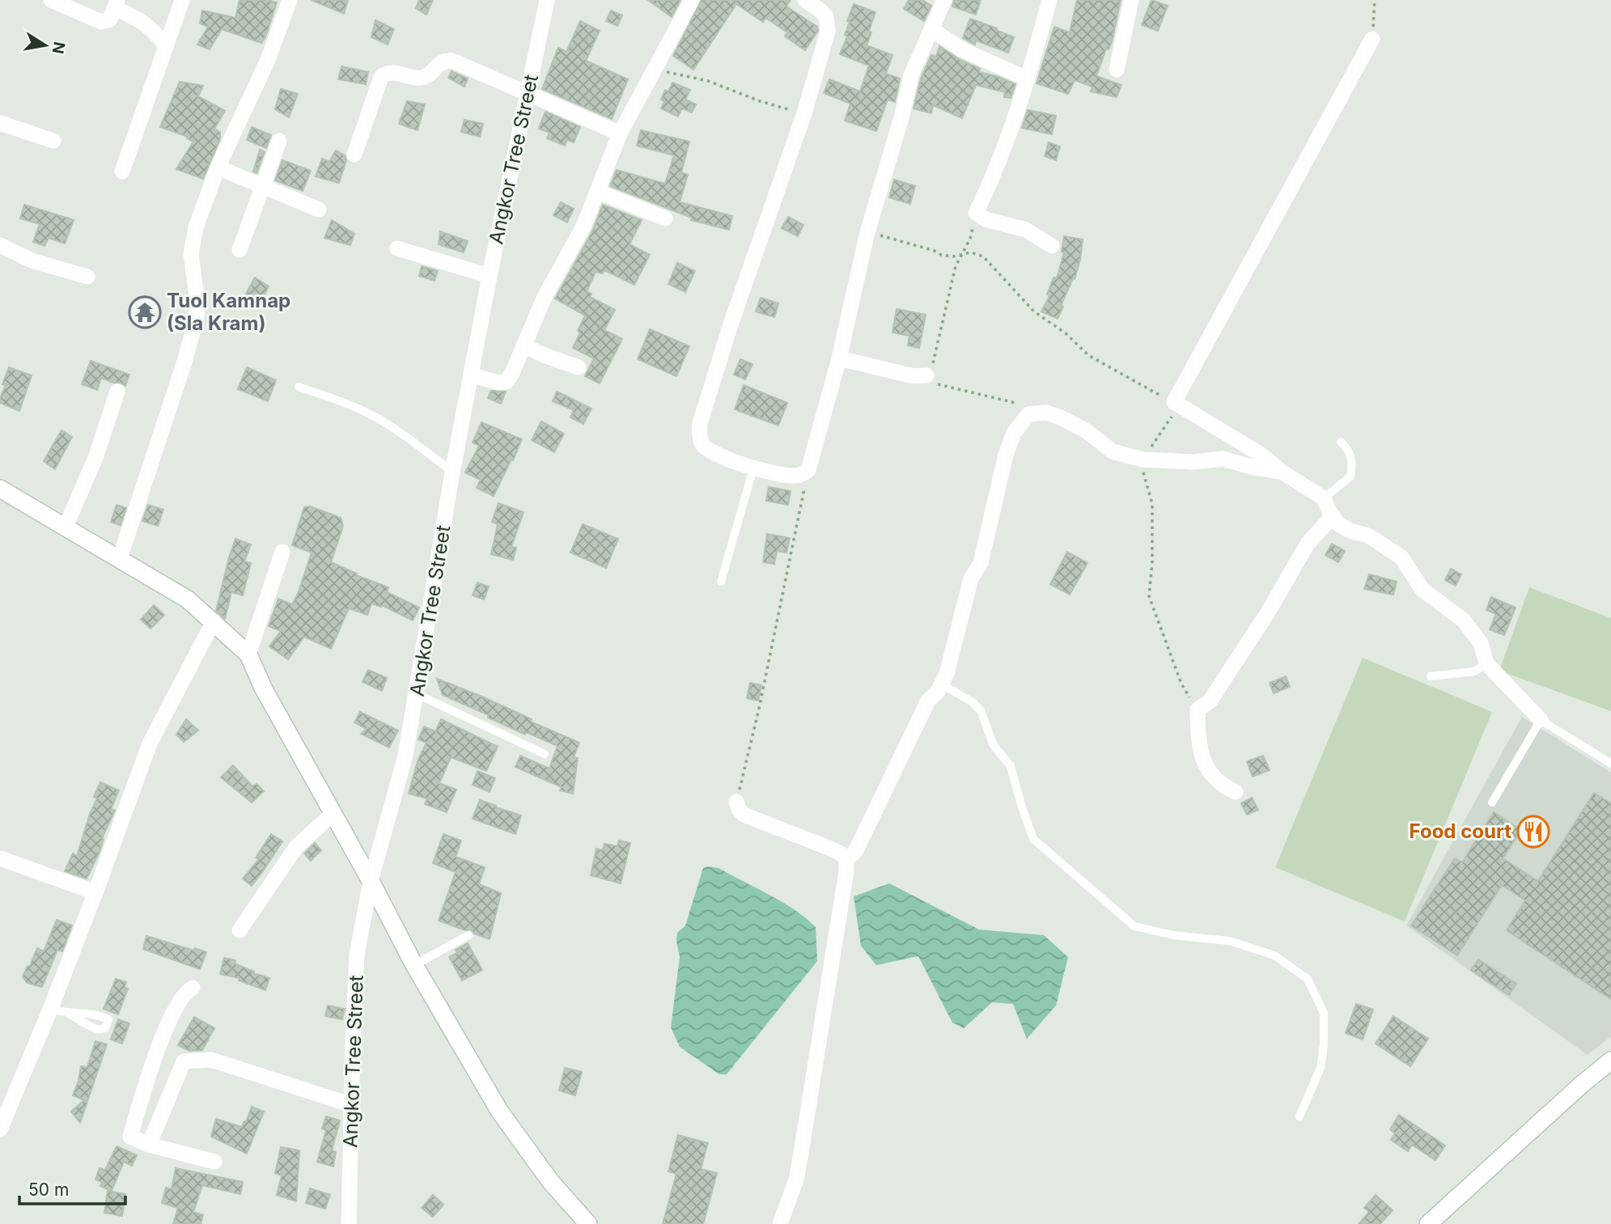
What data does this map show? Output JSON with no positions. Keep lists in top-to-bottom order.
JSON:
{
  "streets": {
    "street": ["Angkor Tree Street"]
  },
  "places": {
    "temple": ["Tuol Kamnap (Sla Kram)"],
    "restaurant": ["Food court"]
  },
  "scale_bar": "50 m",
  "north": "right"
}
